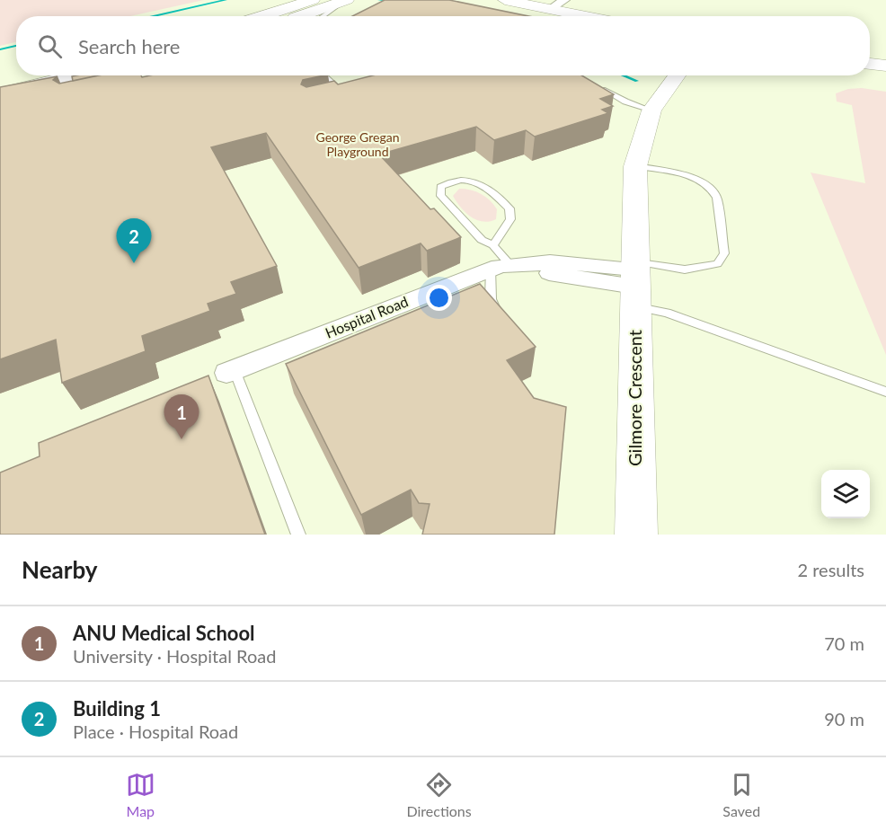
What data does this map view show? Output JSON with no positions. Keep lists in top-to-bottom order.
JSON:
{
  "streets": {
    "street": ["Hospital Road", "Gilmore Crescent"]
  },
  "crossings": [
    ["Hospital Road", "Gilmore Crescent"]
  ],
  "parks": ["George Gregan Playground"],
  "page": {
    "search": "Search here",
    "pins": ["2", "1"],
    "heading": ["Nearby", "2 results"],
    "list": [
      {
        "mark": "1",
        "name": "ANU Medical School",
        "note": "University · Hospital Road",
        "value": "70 m"
      },
      {
        "mark": "2",
        "name": "Building 1",
        "note": "Place · Hospital Road",
        "value": "90 m"
      }
    ],
    "nav": ["Map", "Directions", "Saved"]
  }
}
